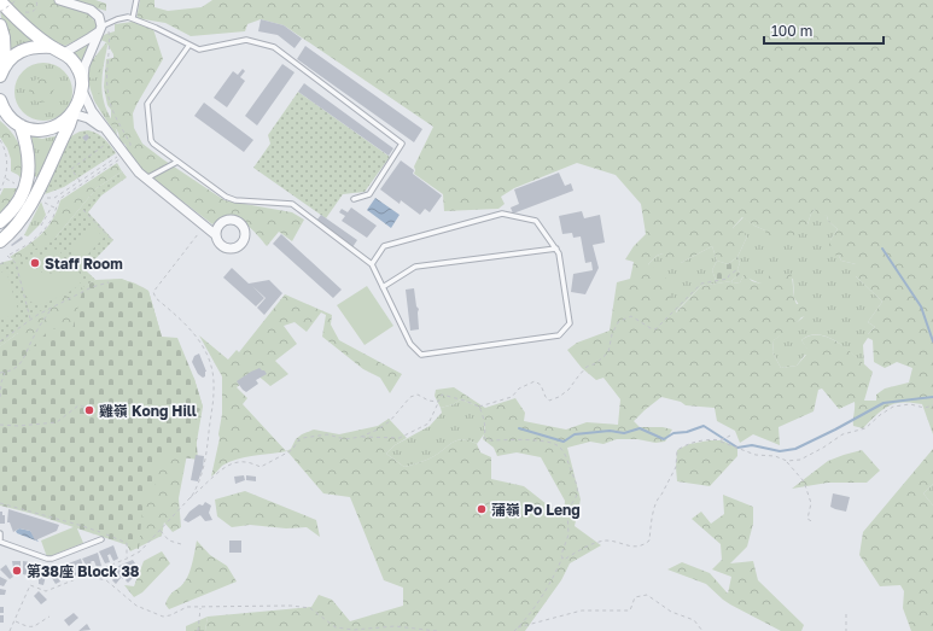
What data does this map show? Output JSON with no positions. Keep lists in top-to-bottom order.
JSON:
{
  "places": [
    "Staff Room",
    "雞嶺 Kong Hill",
    "蒲嶺 Po Leng",
    "第38座 Block 38"
  ],
  "scale_bar": "100 m"
}
